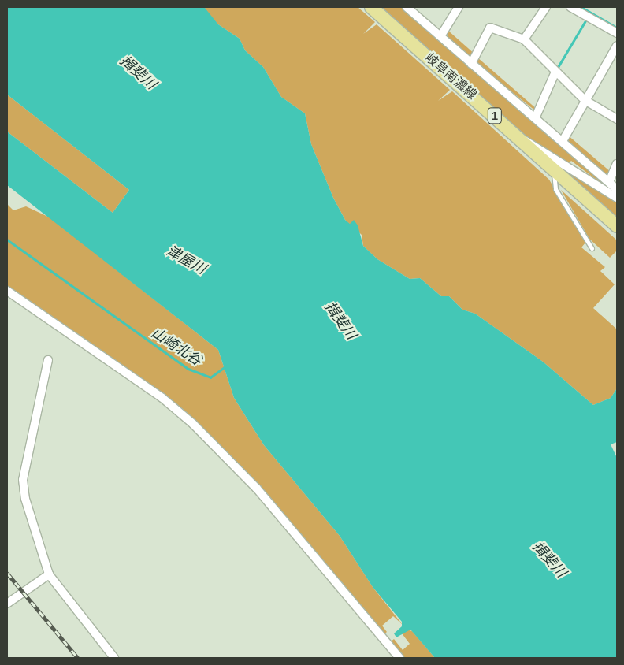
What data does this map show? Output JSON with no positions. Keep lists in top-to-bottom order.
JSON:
{
  "streets": {
    "main road": ["岐阜南濃線", "1"]
  },
  "water": ["揖斐川", "津屋川", "山崎北谷"]
}
